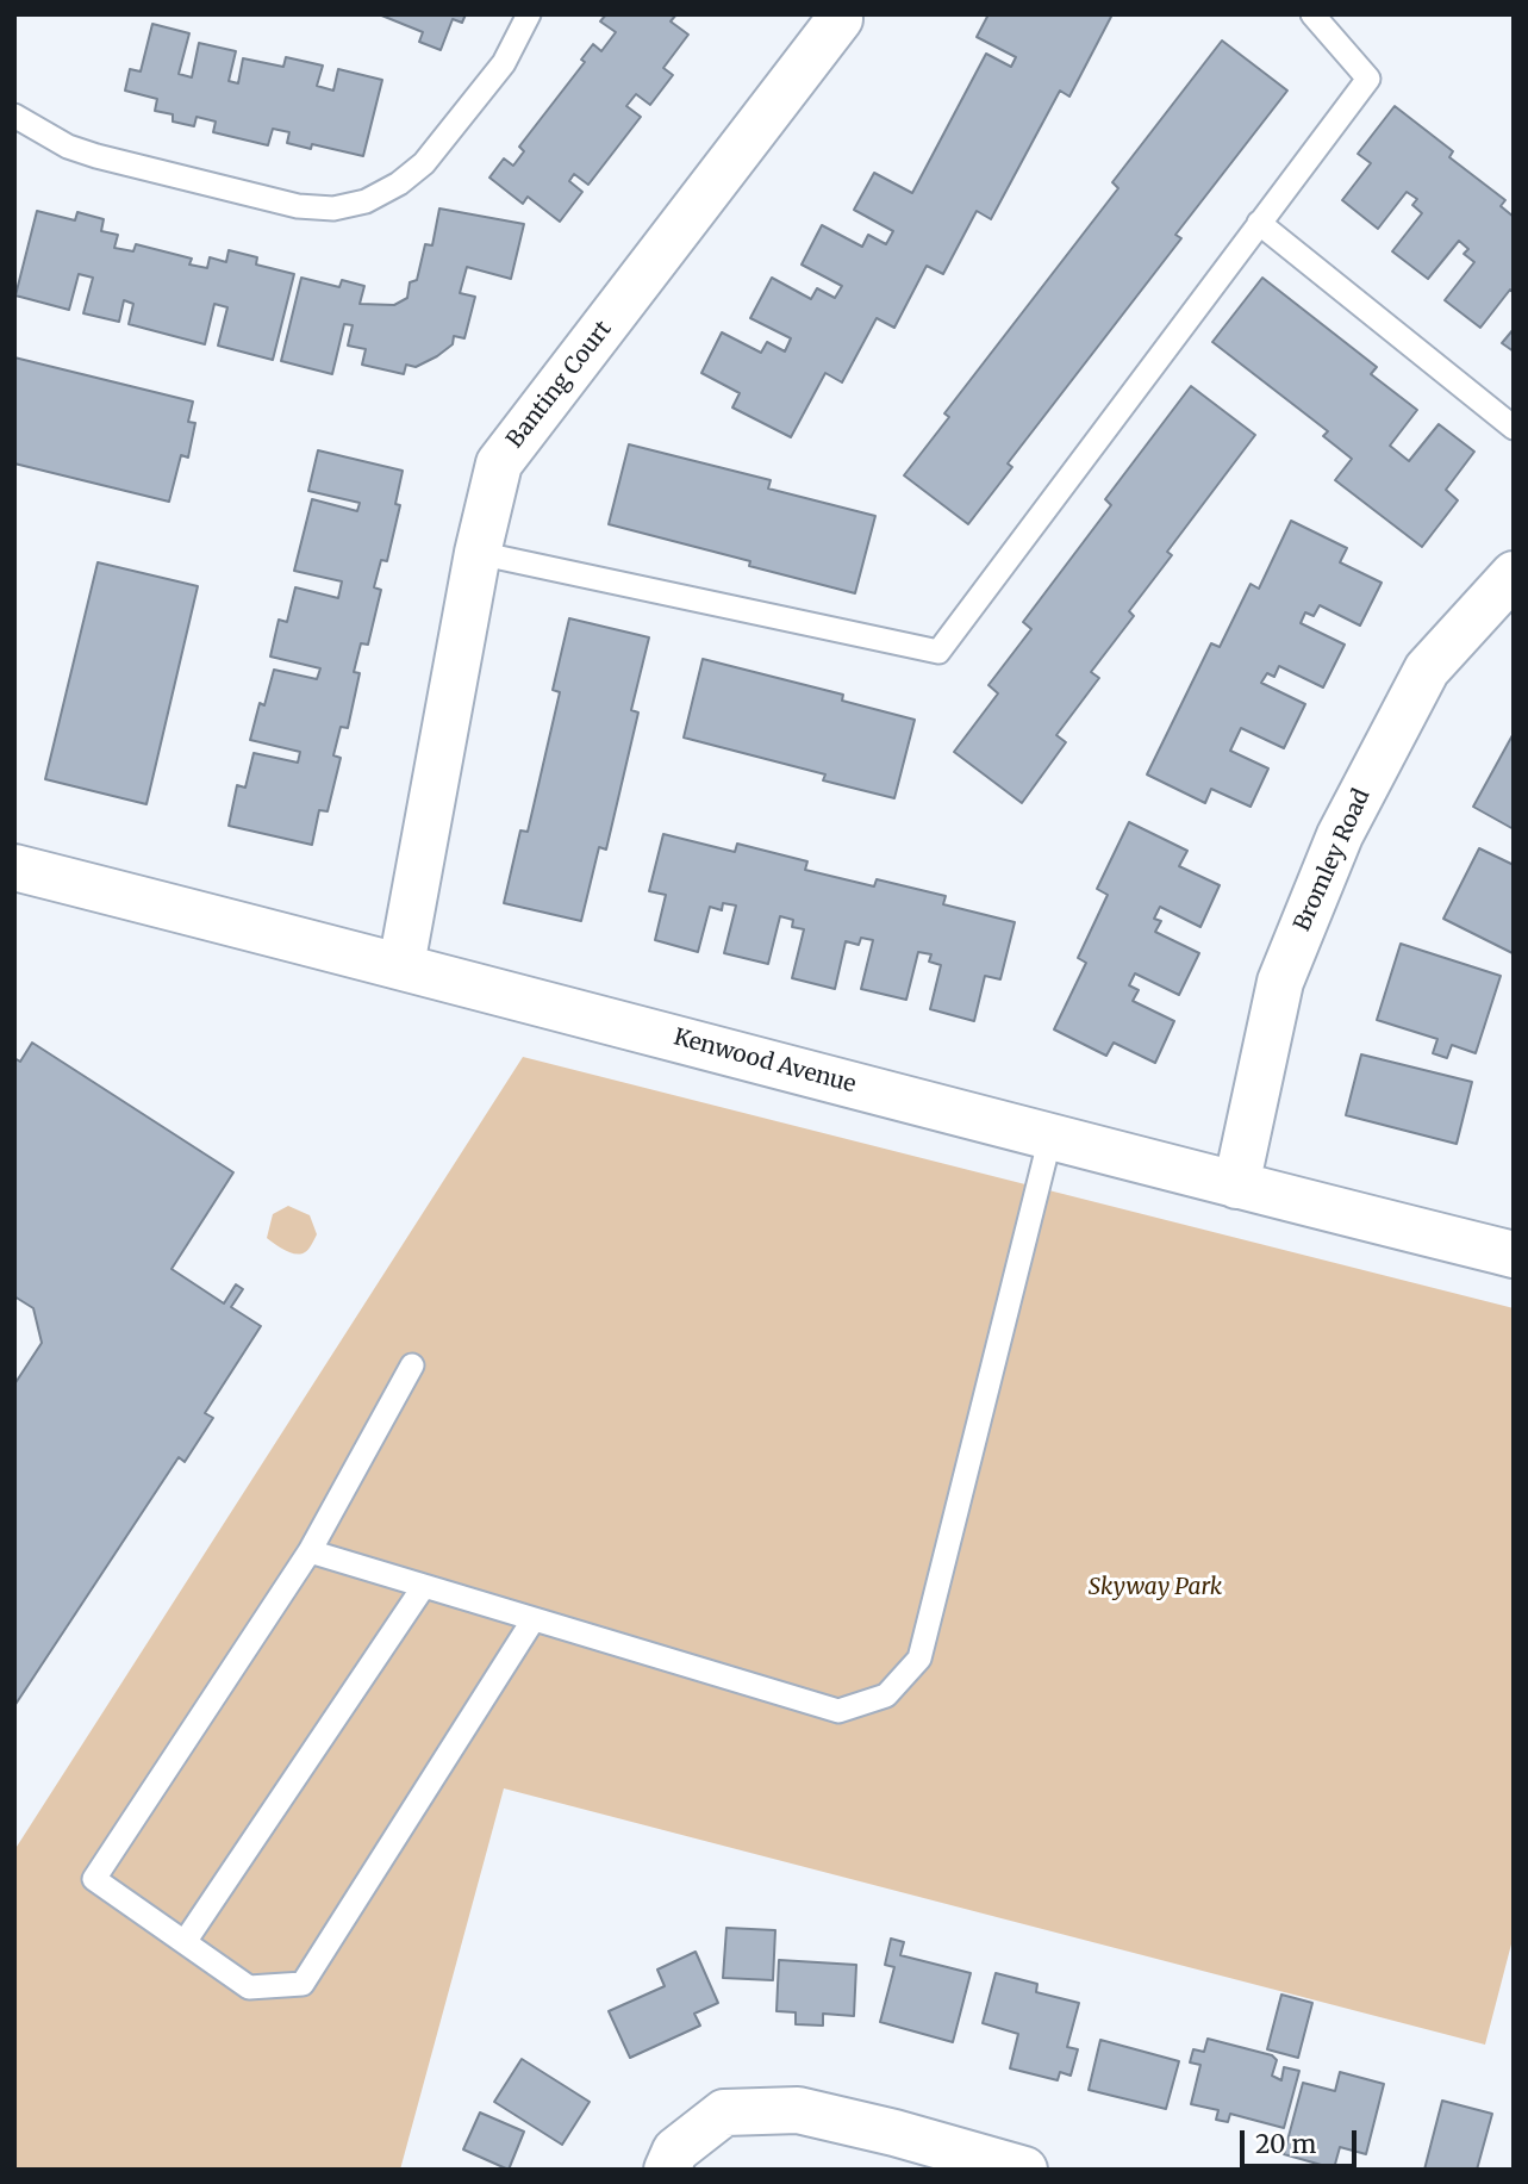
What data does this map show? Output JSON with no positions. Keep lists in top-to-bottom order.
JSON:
{
  "streets": {
    "street": ["Banting Court", "Bromley Road", "Kenwood Avenue"]
  },
  "crossings": [
    ["Banting Court", "Kenwood Avenue"],
    ["Bromley Road", "Kenwood Avenue"]
  ],
  "parks": ["Skyway Park"],
  "scale_bar": "20 m"
}
